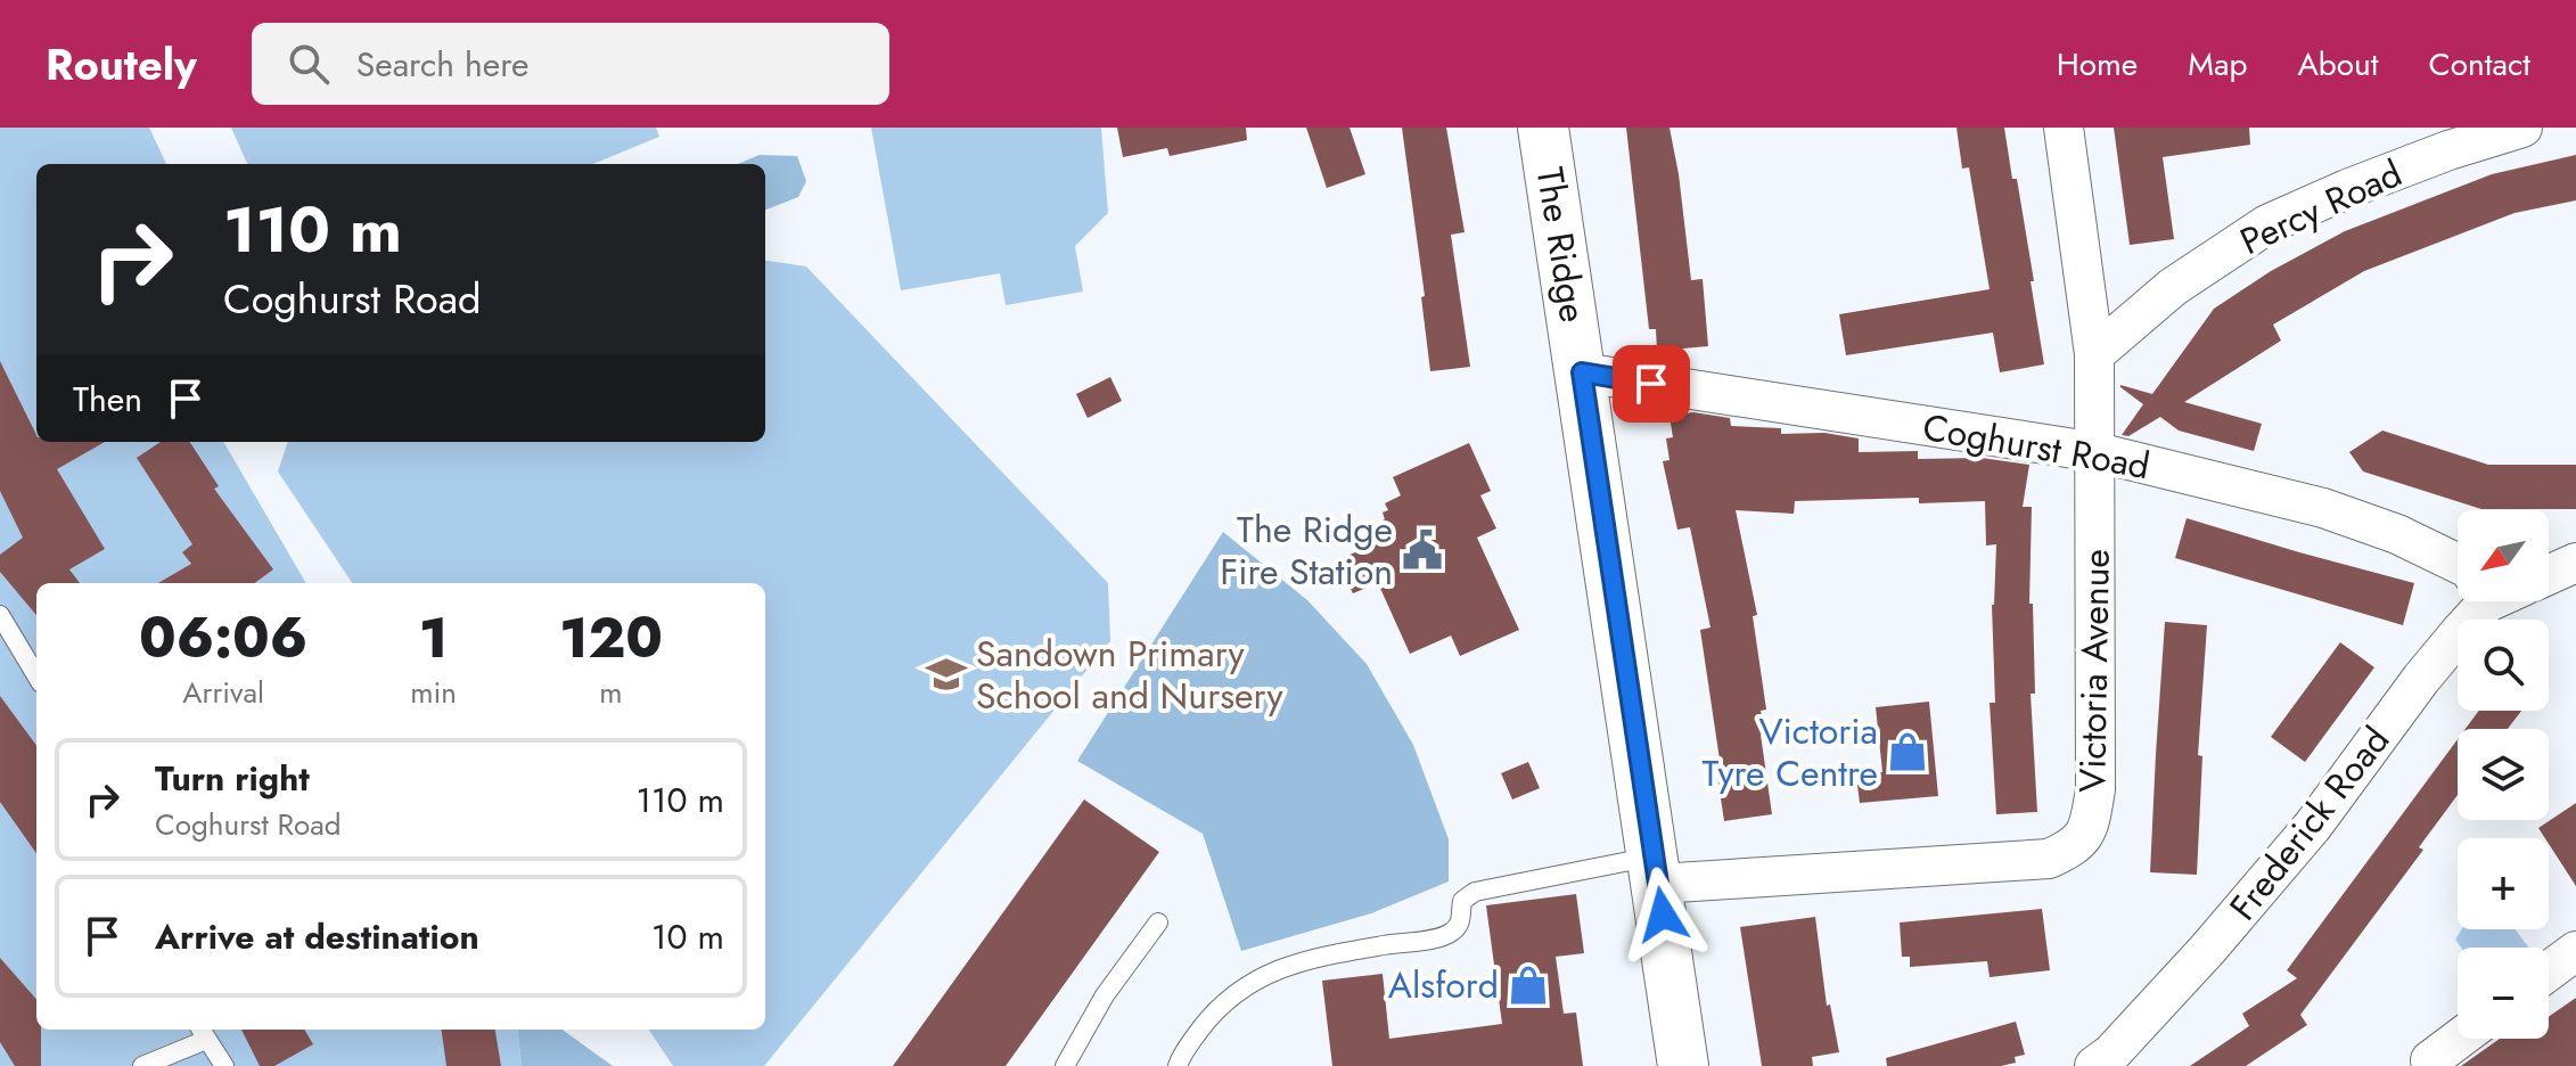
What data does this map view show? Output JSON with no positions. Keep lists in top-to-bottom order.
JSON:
{
  "streets": {
    "main road": ["The Ridge"],
    "street": [
      "Percy Road",
      "Coghurst Road",
      "Victoria Avenue",
      "Frederick Road"
    ]
  },
  "crossings": [
    ["Percy Road", "Victoria Avenue"],
    ["The Ridge", "Coghurst Road"],
    ["The Ridge", "Victoria Avenue"],
    ["Coghurst Road", "Victoria Avenue"]
  ],
  "places": {
    "public building": ["The Ridge Fire Station"],
    "school or university": ["Sandown Primary School and Nursery"],
    "shop": ["Victoria Tyre Centre", "Alsford"]
  },
  "north": "bottom left",
  "page": {
    "header": "Routely",
    "search": "Search here",
    "nav": [
      "Home",
      "Map",
      "About",
      "Contact"
    ],
    "turn": ["110 m", "Coghurst Road"],
    "then": "Then",
    "map_buttons": ["+", "−"],
    "eta": [
      "06:06",
      "Arrival",
      "1",
      "min",
      "120",
      "m"
    ],
    "list": [
      {
        "name": "Turn right",
        "note": "Coghurst Road",
        "value": "110 m"
      },
      {
        "name": "Arrive at destination",
        "value": "10 m"
      }
    ]
  }
}
